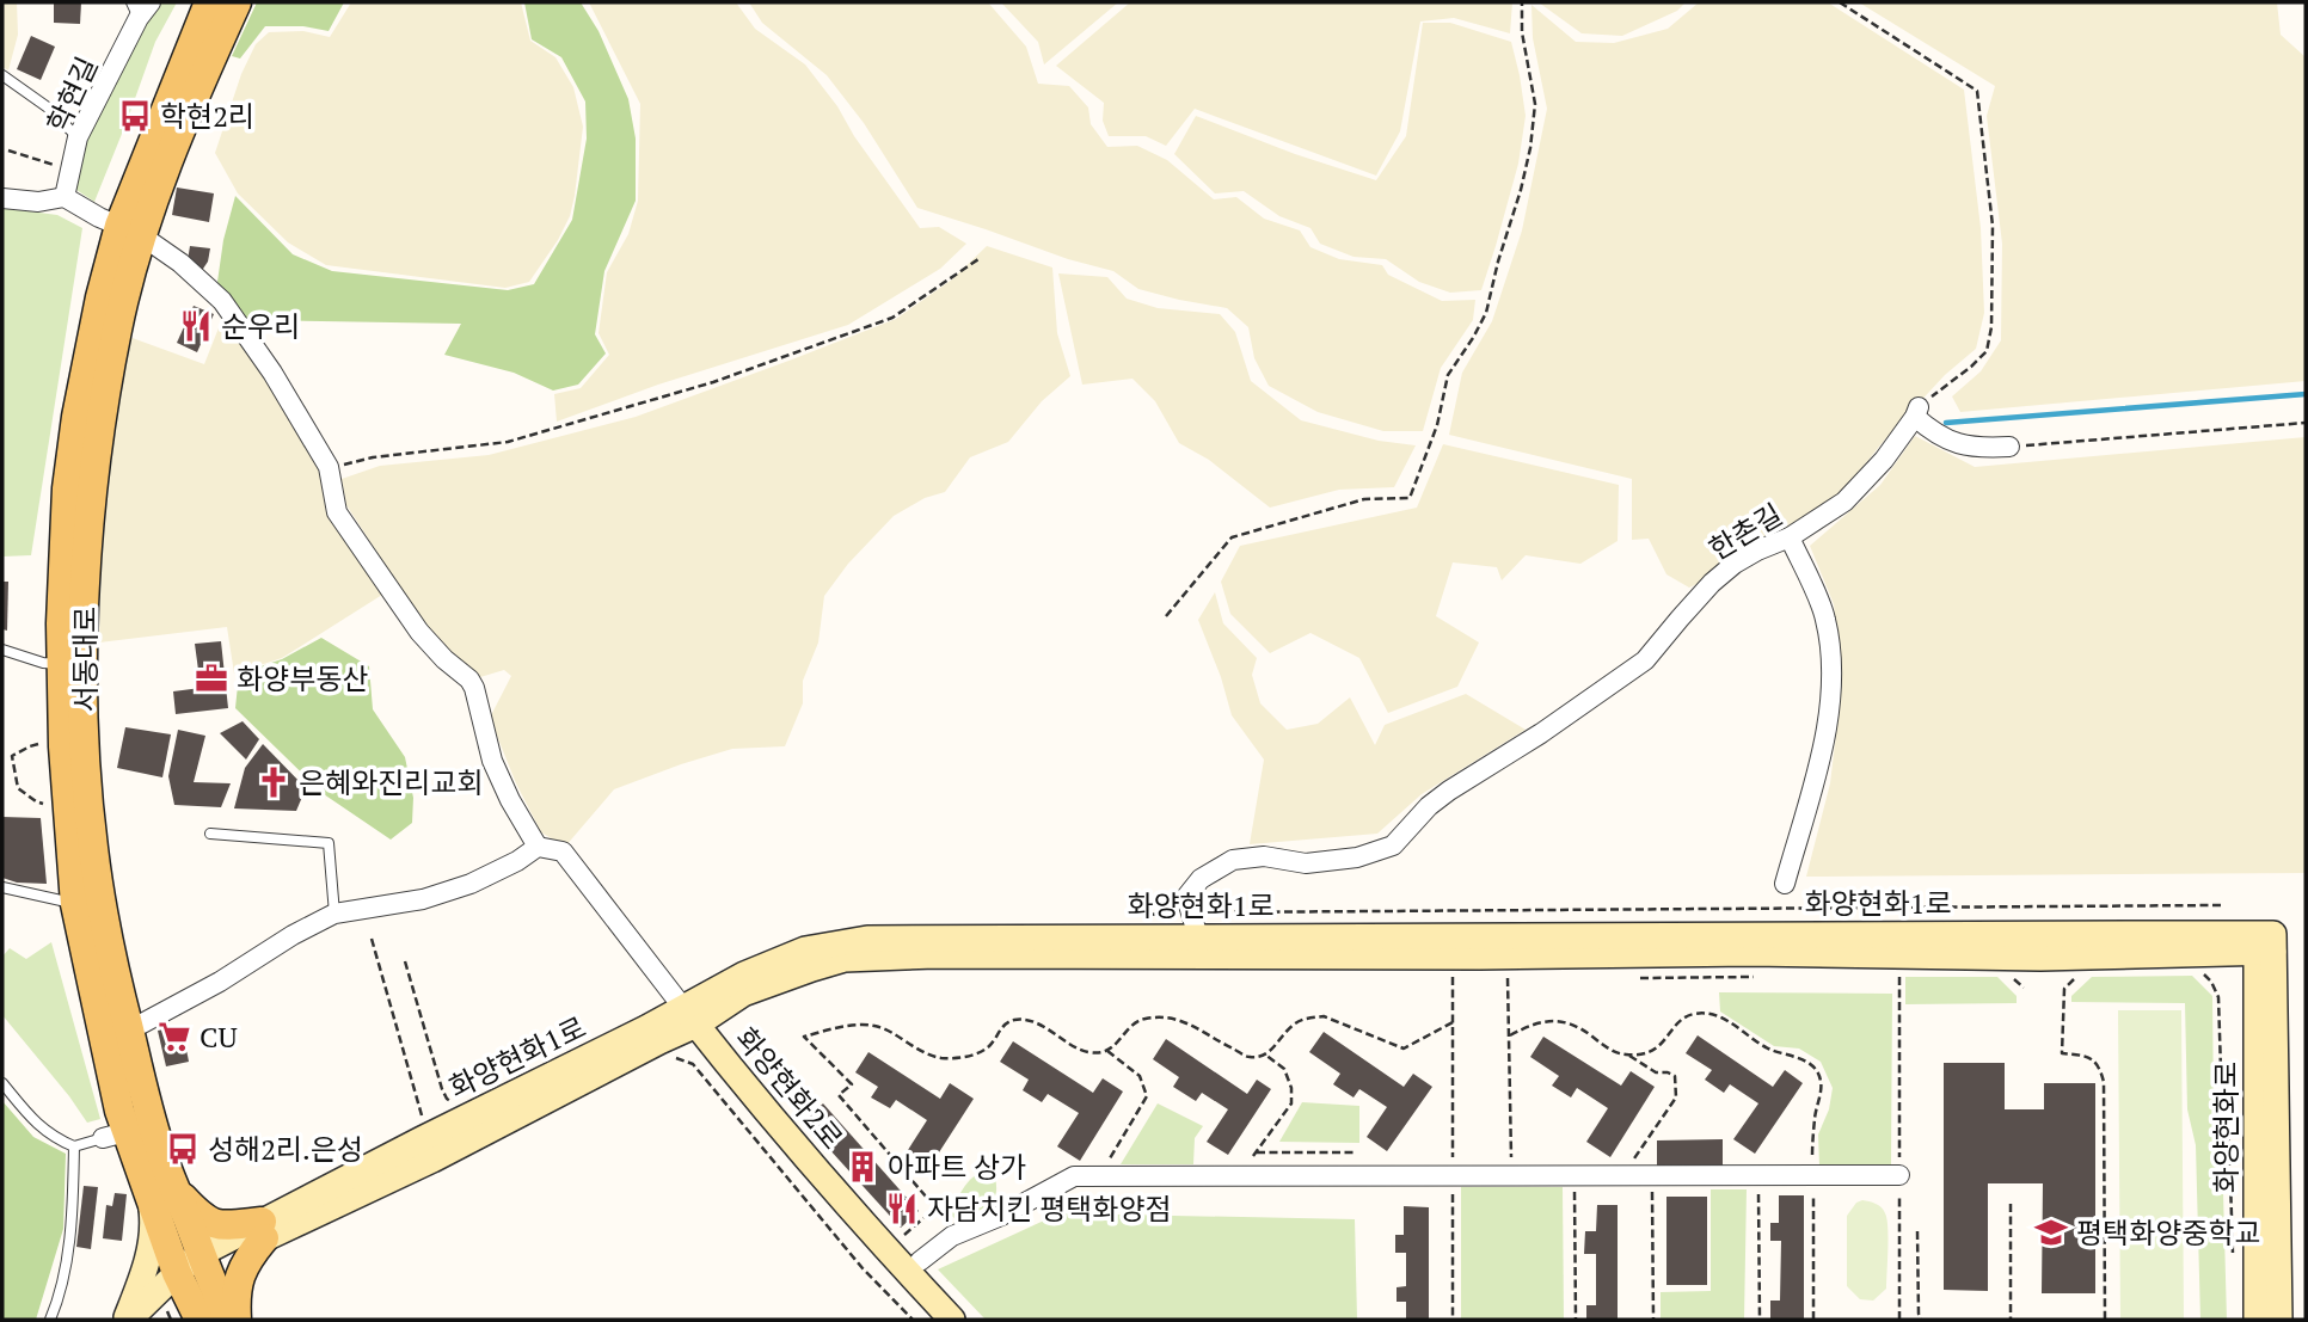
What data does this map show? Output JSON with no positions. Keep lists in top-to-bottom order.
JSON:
{
  "streets": {
    "main road": ["서동대로"],
    "street": [
      "학현길",
      "한촌길",
      "화양현화1로",
      "화양현화2로",
      "화양현화로"
    ]
  },
  "crossings": [
    ["한촌길", "화양현화1로"],
    ["서동대로", "화양현화1로"],
    ["화양현화1로", "화양현화2로"],
    ["화양현화1로", "화양현화로"]
  ],
  "places": {
    "bus stop": ["학현2리", "성해2리.은성"],
    "restaurant": ["순우리", "자담치킨 평택화양점"],
    "office": ["화양부동산"],
    "church": ["은혜와진리교회"],
    "supermarket": ["CU"],
    "building": ["아파트 상가"],
    "school or university": ["평택화양중학교"]
  }
}
